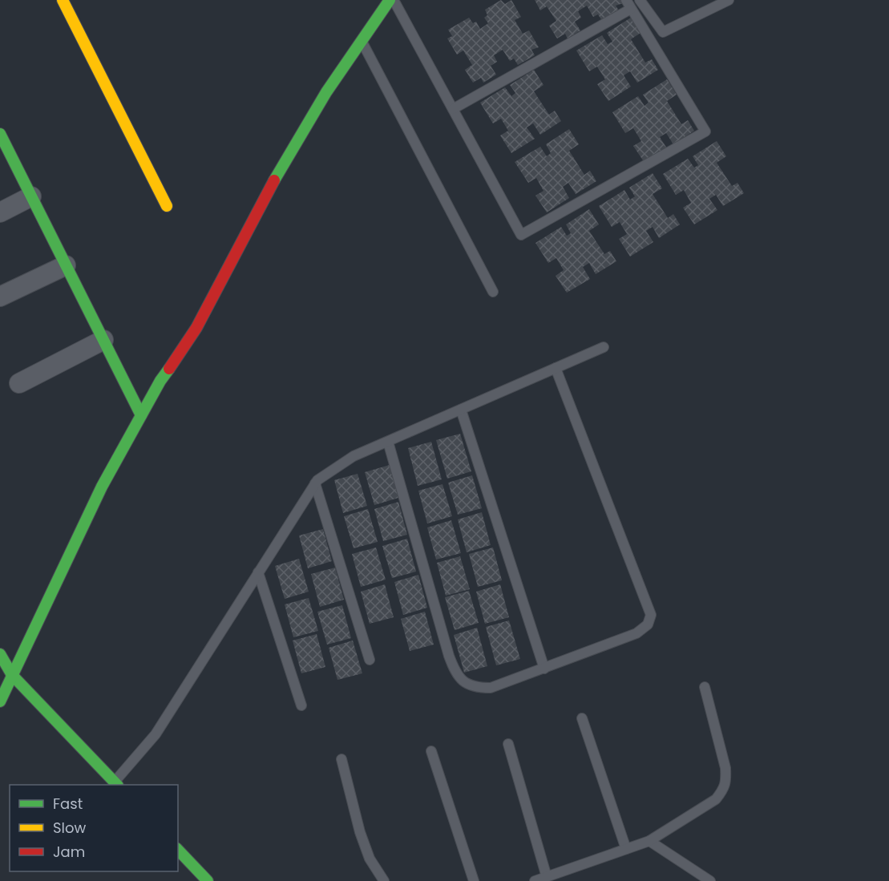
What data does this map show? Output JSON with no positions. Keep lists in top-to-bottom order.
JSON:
{
  "legend": ["Fast", "Slow", "Jam"]
}
